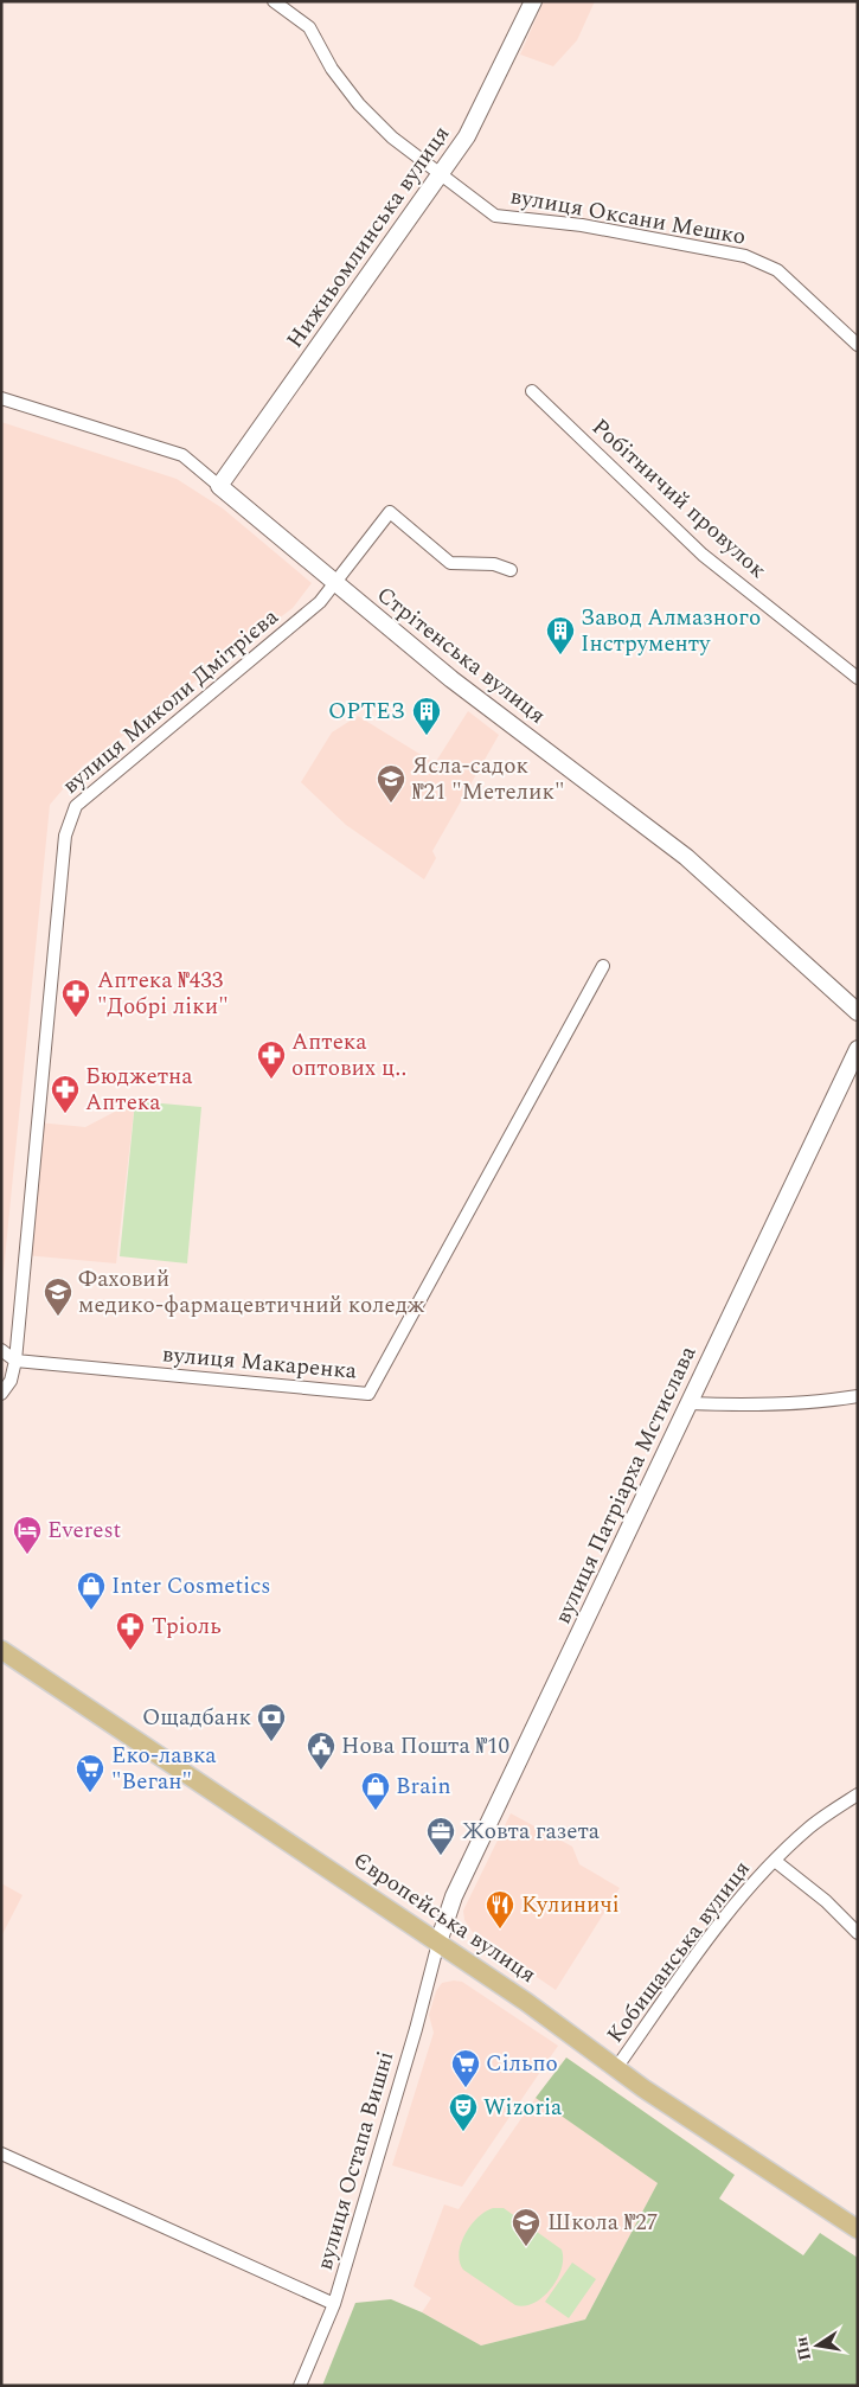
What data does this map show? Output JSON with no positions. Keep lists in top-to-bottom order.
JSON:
{
  "streets": {
    "main road": [
      "Нижньомлинська вулиця",
      "Стрітенська вулиця",
      "вулиця Патріарха Мстислава",
      "Європейська вулиця"
    ],
    "street": [
      "вулиця Оксани Мешко",
      "Робітничий провулок",
      "вулиця Миколи Дмітрієва",
      "вулиця Макаренка",
      "Кобищанська вулиця",
      "вулиця Остапа Вишні"
    ]
  },
  "crossings": [
    ["вулиця Оксани Мешко", "Нижньомлинська вулиця"],
    ["Нижньомлинська вулиця", "Стрітенська вулиця"],
    ["Стрітенська вулиця", "вулиця Миколи Дмітрієва"],
    ["вулиця Миколи Дмітрієва", "вулиця Макаренка"],
    ["вулиця Патріарха Мстислава", "Європейська вулиця"],
    ["вулиця Патріарха Мстислава", "вулиця Остапа Вишні"],
    ["Європейська вулиця", "Кобищанська вулиця"],
    ["Європейська вулиця", "вулиця Остапа Вишні"]
  ],
  "places": {
    "building": ["Завод Алмазного Інструменту", "ОРТЕЗ"],
    "school or university": ["Ясла-садок №21 \"Метелик\"", "Фаховий медико-фармацевтичний коледж", "Школа №27"],
    "pharmacy": [
      "Аптека №433 \"Добрі ліки\"",
      "Аптека оптових ц‥",
      "Бюджетна Аптека",
      "Тріоль"
    ],
    "hotel": ["Everest"],
    "shop": ["Inter Cosmetics", "Brain"],
    "bank": ["Ощадбанк"],
    "public building": ["Нова Пошта №10"],
    "supermarket": ["Еко-лавка \"Веган\"", "Сільпо"],
    "office": ["Жовта газета"],
    "restaurant": ["Кулиничі"],
    "theatre": ["Wizoria"]
  },
  "north": "left"
}
